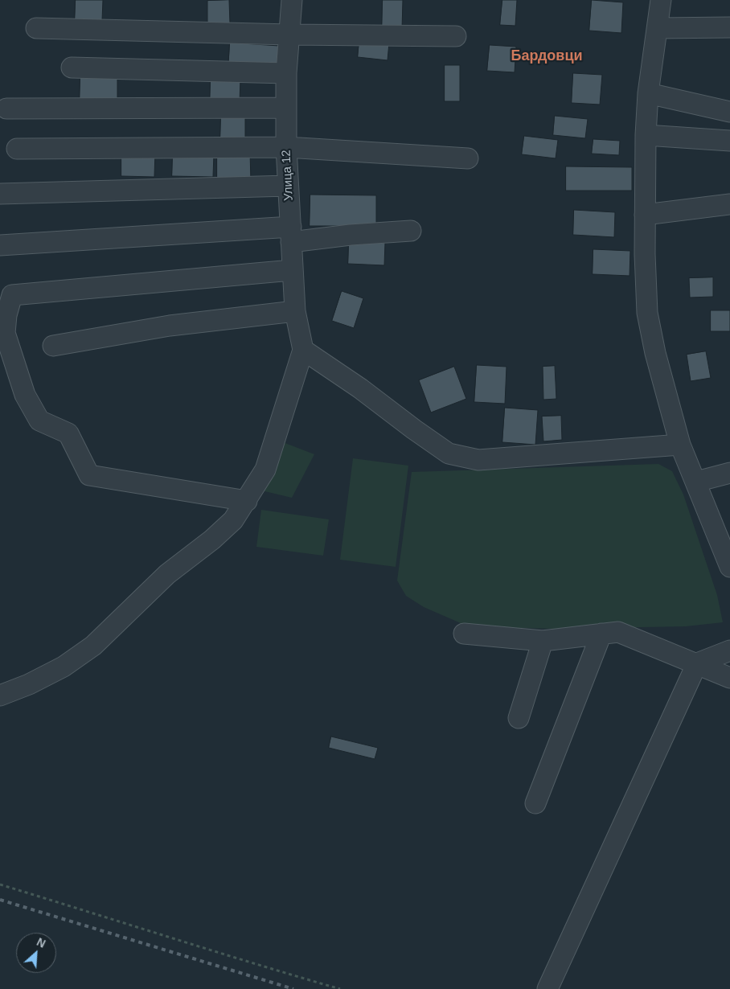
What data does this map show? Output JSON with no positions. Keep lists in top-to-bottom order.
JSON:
{
  "streets": {
    "street": ["Улица 12"]
  },
  "districts": ["Бардовци"],
  "north": "top right"
}
